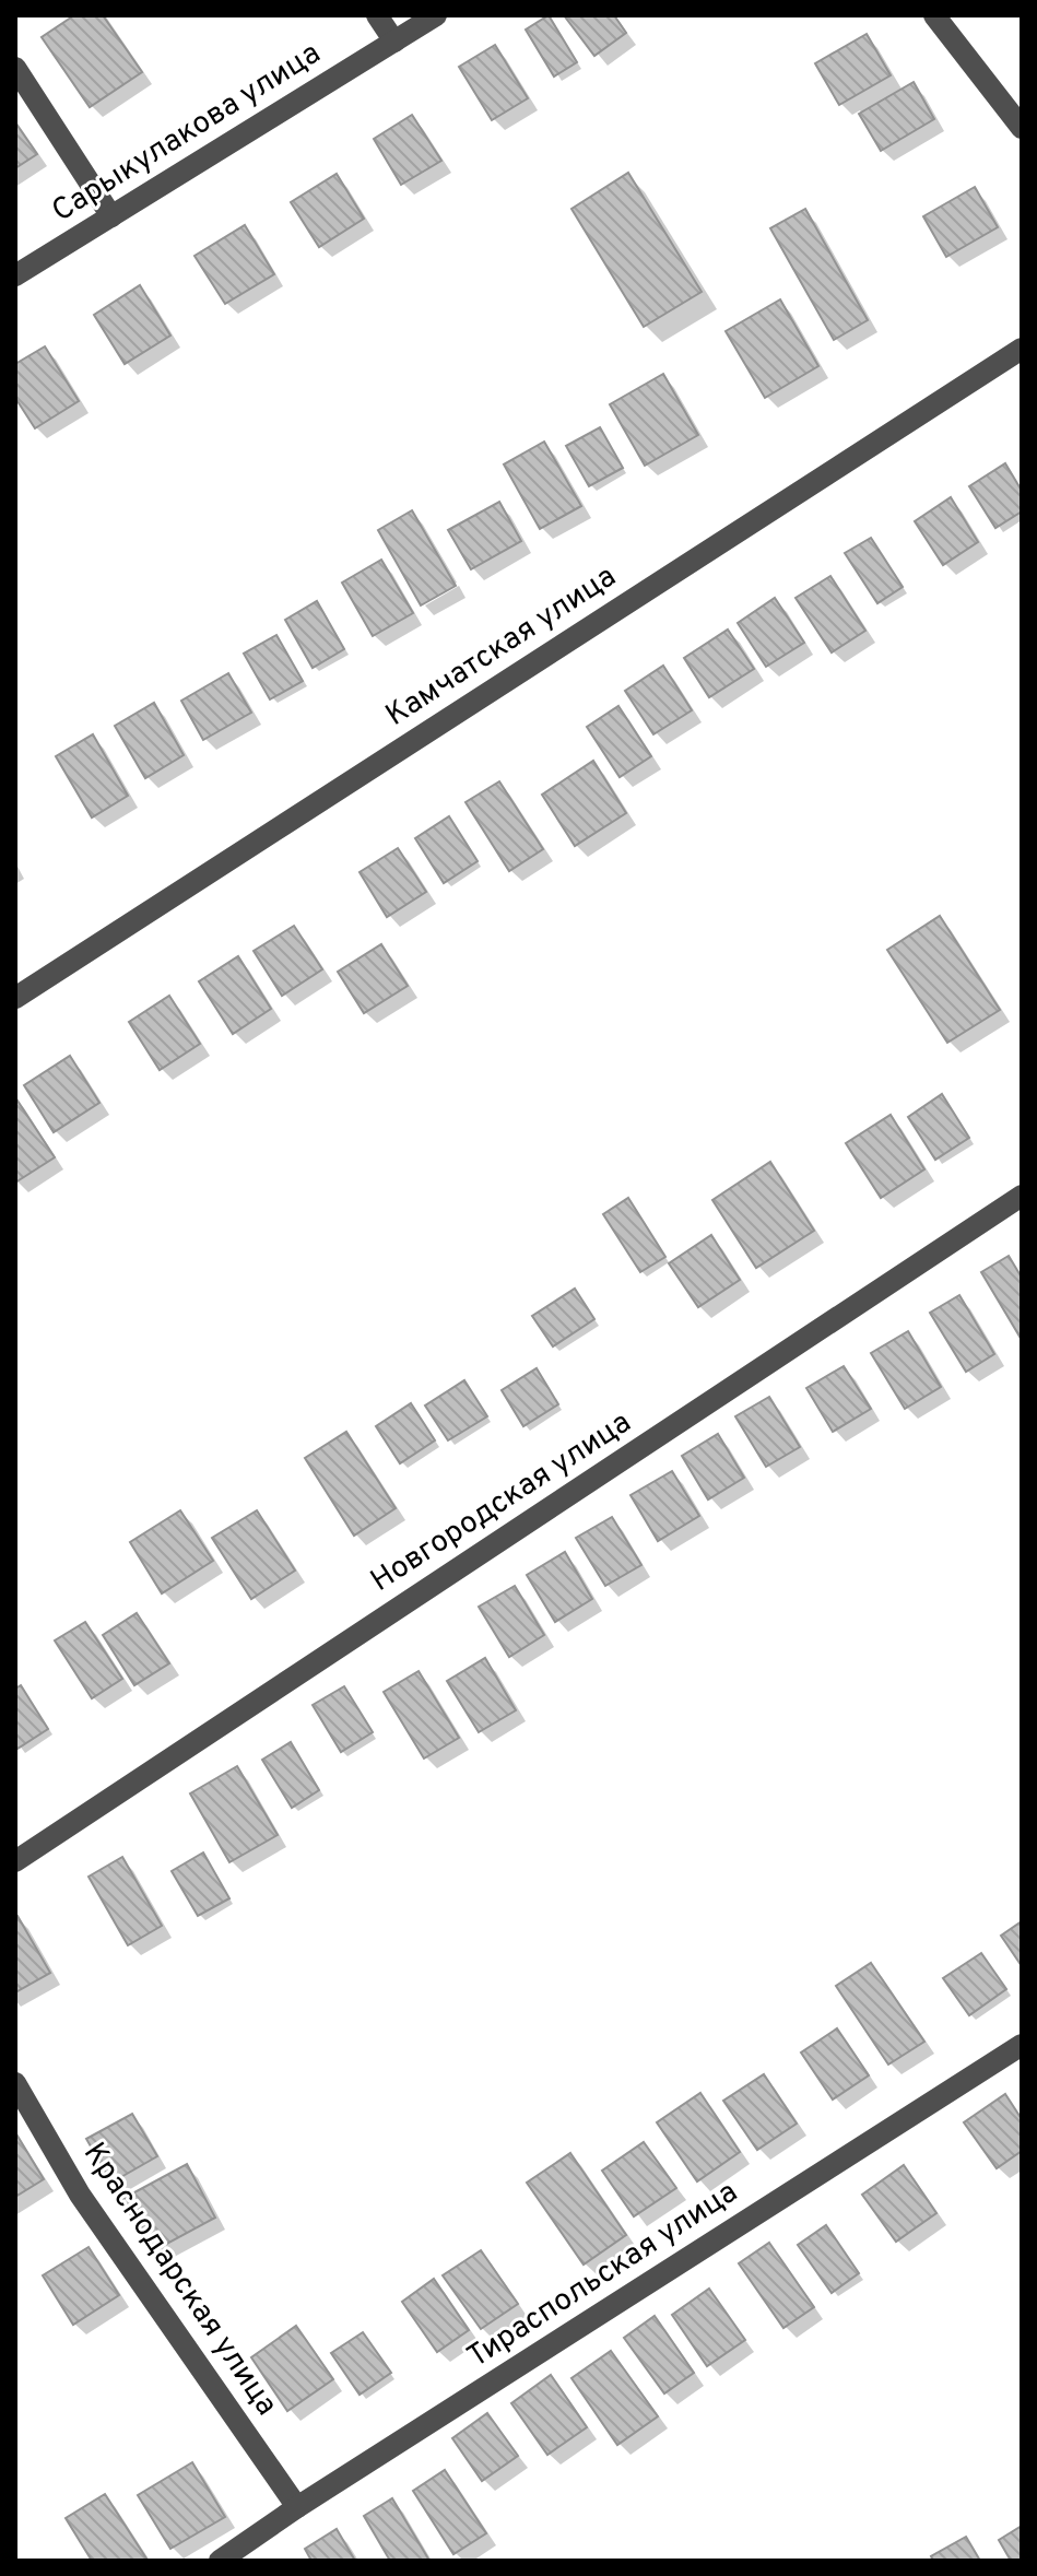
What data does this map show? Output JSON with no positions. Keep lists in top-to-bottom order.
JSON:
{
  "streets": {
    "street": [
      "Сарыкулакова улица",
      "Камчатская улица",
      "Новгородская улица",
      "Тираспольская улица",
      "Краснодарская улица"
    ]
  },
  "crossings": [
    ["Тираспольская улица", "Краснодарская улица"]
  ]
}
